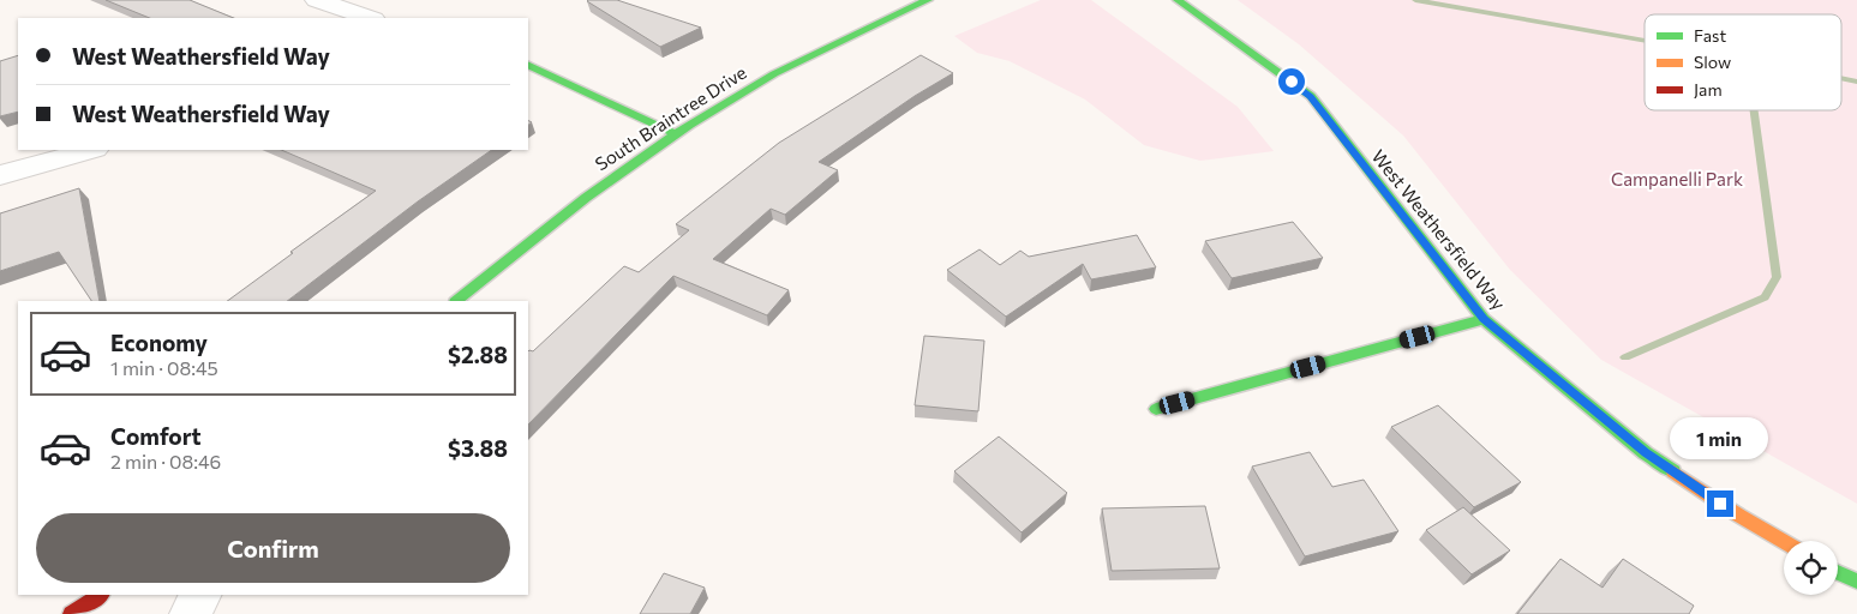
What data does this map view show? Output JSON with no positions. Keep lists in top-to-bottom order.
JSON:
{
  "streets": {
    "street": ["South Braintree Drive", "West Weathersfield Way"]
  },
  "parks": ["Campanelli Park"],
  "legend": ["Fast", "Slow", "Jam"],
  "page": {
    "banner": ["West Weathersfield Way", "West Weathersfield Way"],
    "list": [
      {
        "name": "Economy",
        "note": "1 min · 08:45",
        "value": "$2.88"
      },
      {
        "name": "Comfort",
        "note": "2 min · 08:46",
        "value": "$3.88"
      }
    ],
    "bubble": "1 min",
    "buttons": "Confirm"
  }
}
